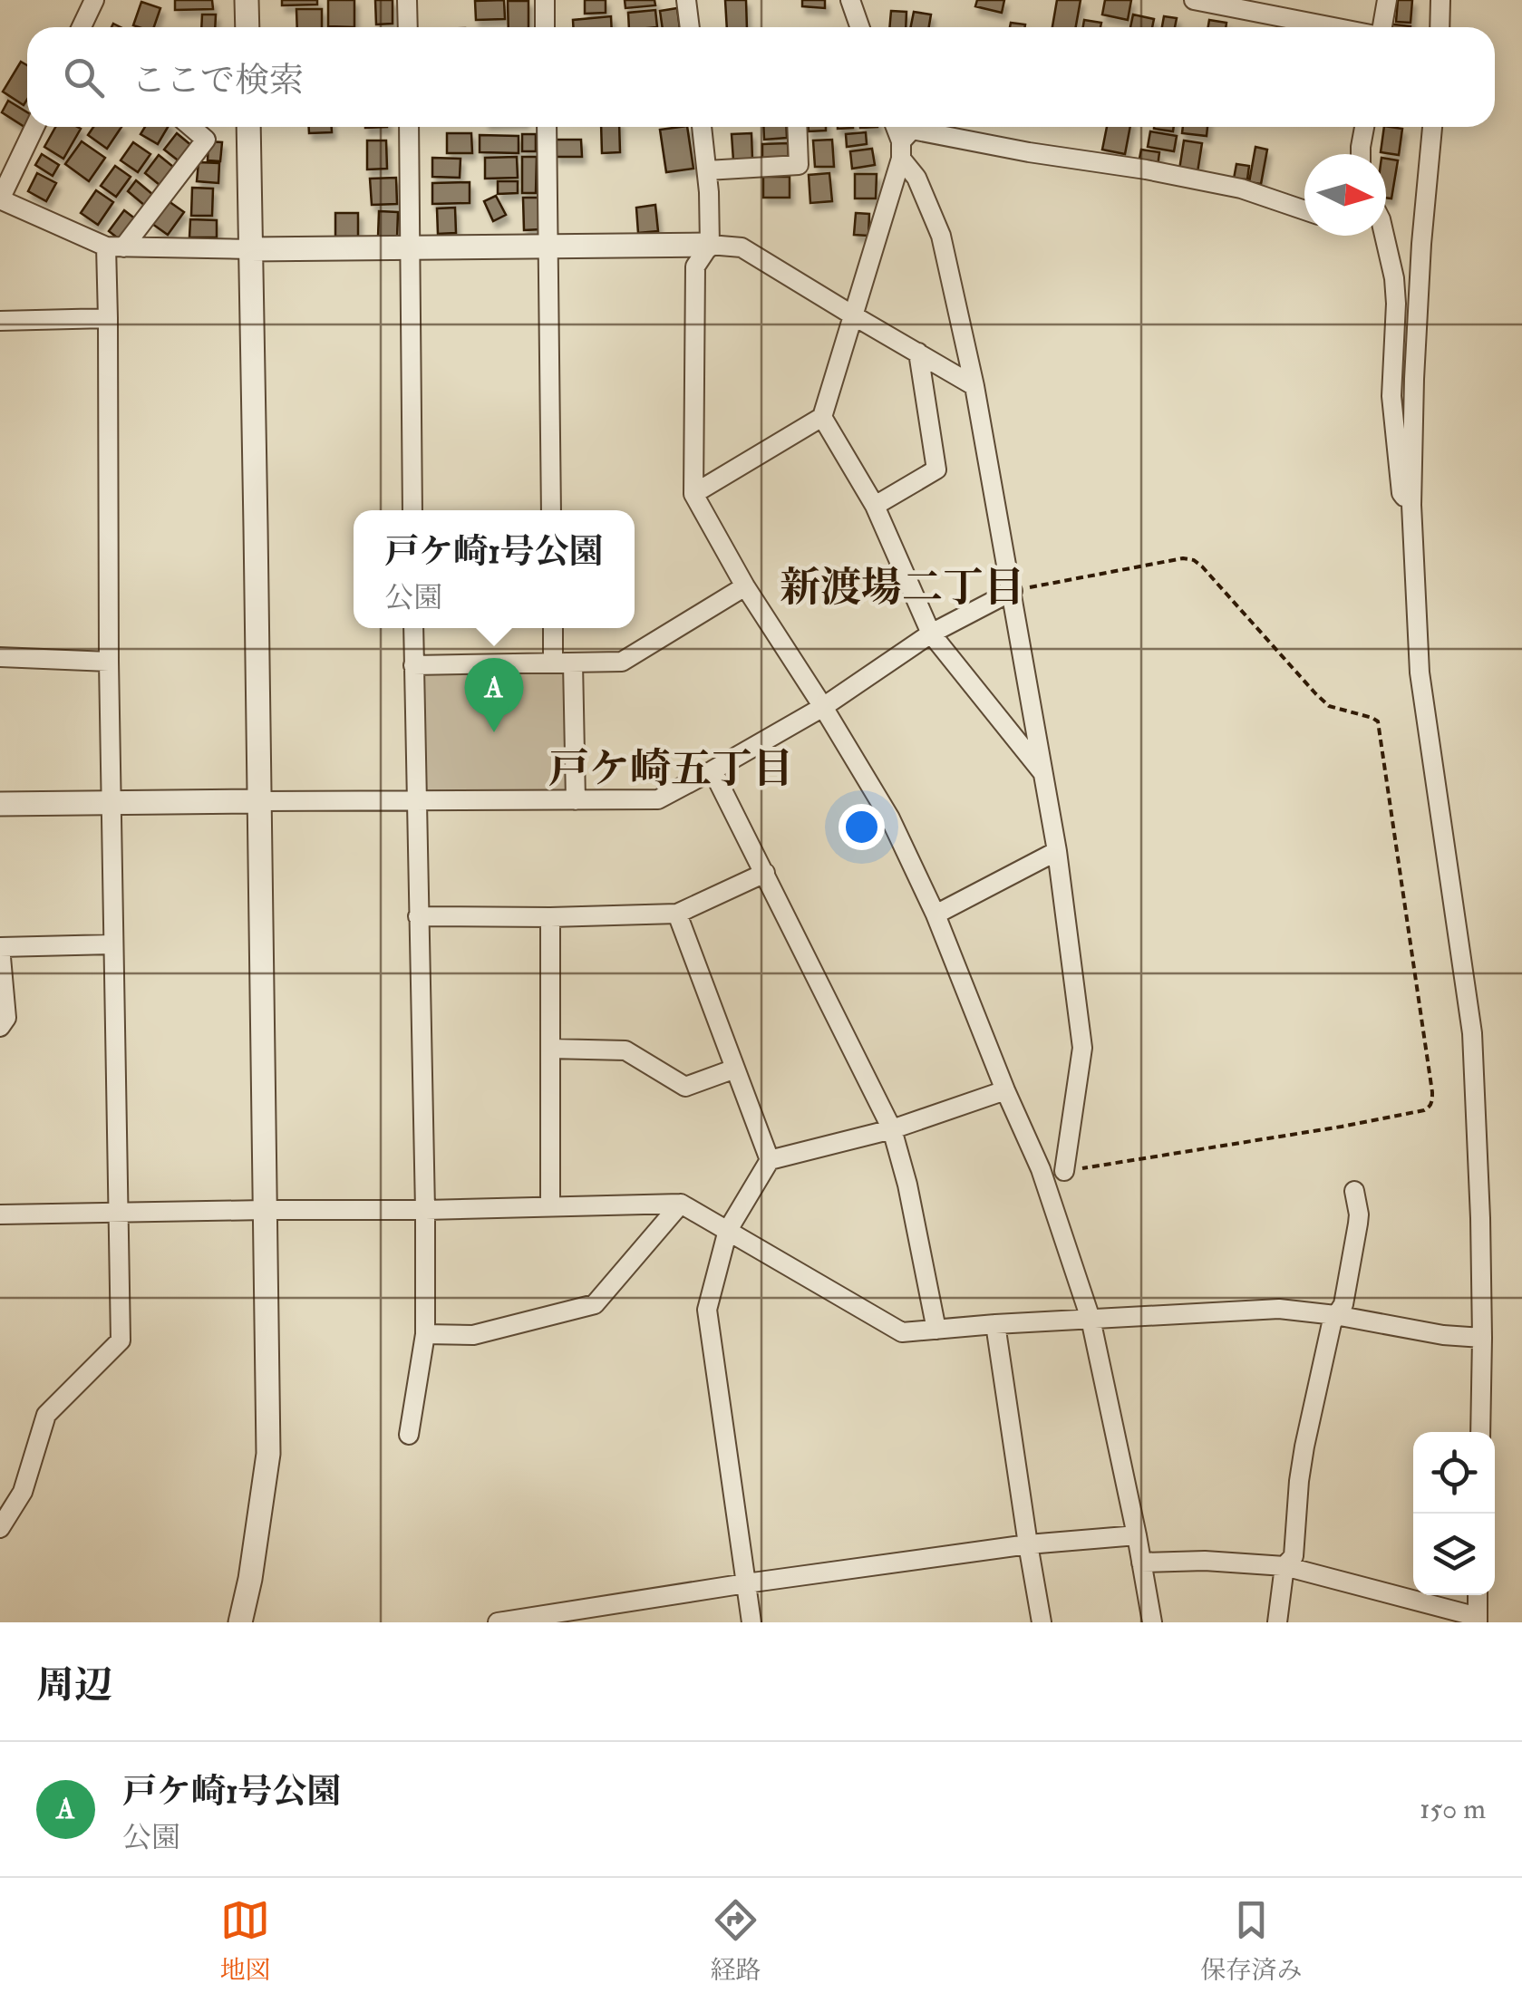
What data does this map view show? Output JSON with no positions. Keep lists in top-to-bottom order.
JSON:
{
  "districts": ["新渡場二丁目", "戸ケ崎五丁目"],
  "north": "right",
  "page": {
    "search": "ここで検索",
    "popup": ["戸ケ崎1号公園", "公園"],
    "pins": "A",
    "heading": "周辺",
    "list": [
      {
        "mark": "A",
        "name": "戸ケ崎1号公園",
        "note": "公園",
        "value": "150 m"
      }
    ],
    "nav": ["地図", "経路", "保存済み"]
  }
}
